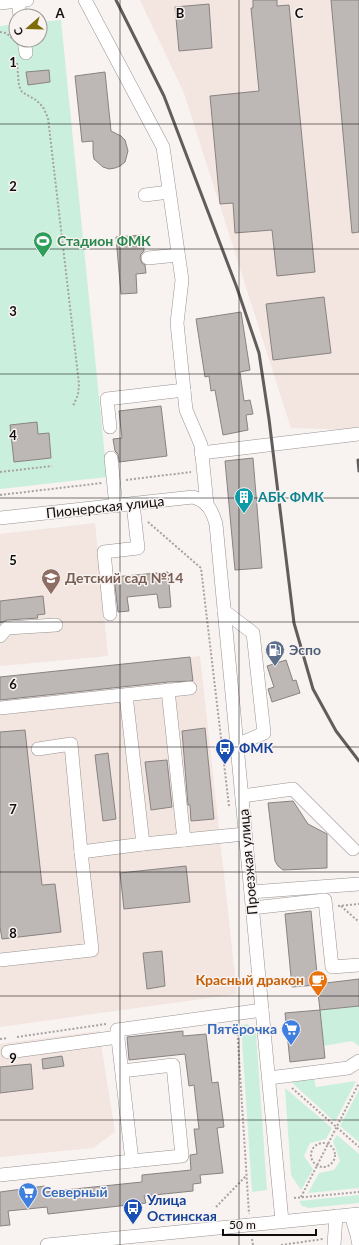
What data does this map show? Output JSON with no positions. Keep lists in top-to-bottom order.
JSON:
{
  "streets": {
    "street": ["Пионерская улица", "Проезжая улица"]
  },
  "crossings": [
    ["Пионерская улица", "Проезжая улица"]
  ],
  "places": {
    "sports": ["Стадион ФМК"],
    "building": ["АБК ФМК"],
    "school or university": ["Детский сад №14"],
    "fuel station": ["Эспо"],
    "bus stop": ["ФМК", "Улица Остинская"],
    "cafe": ["Красный дракон"],
    "supermarket": ["Пятёрочка", "Северный"]
  },
  "scale_bar": "50 m",
  "north": "left",
  "grid": {
    "columns": ["A", "B", "C"],
    "rows": [
      "1",
      "2",
      "3",
      "4",
      "5",
      "6",
      "7",
      "8",
      "9"
    ]
  }
}
